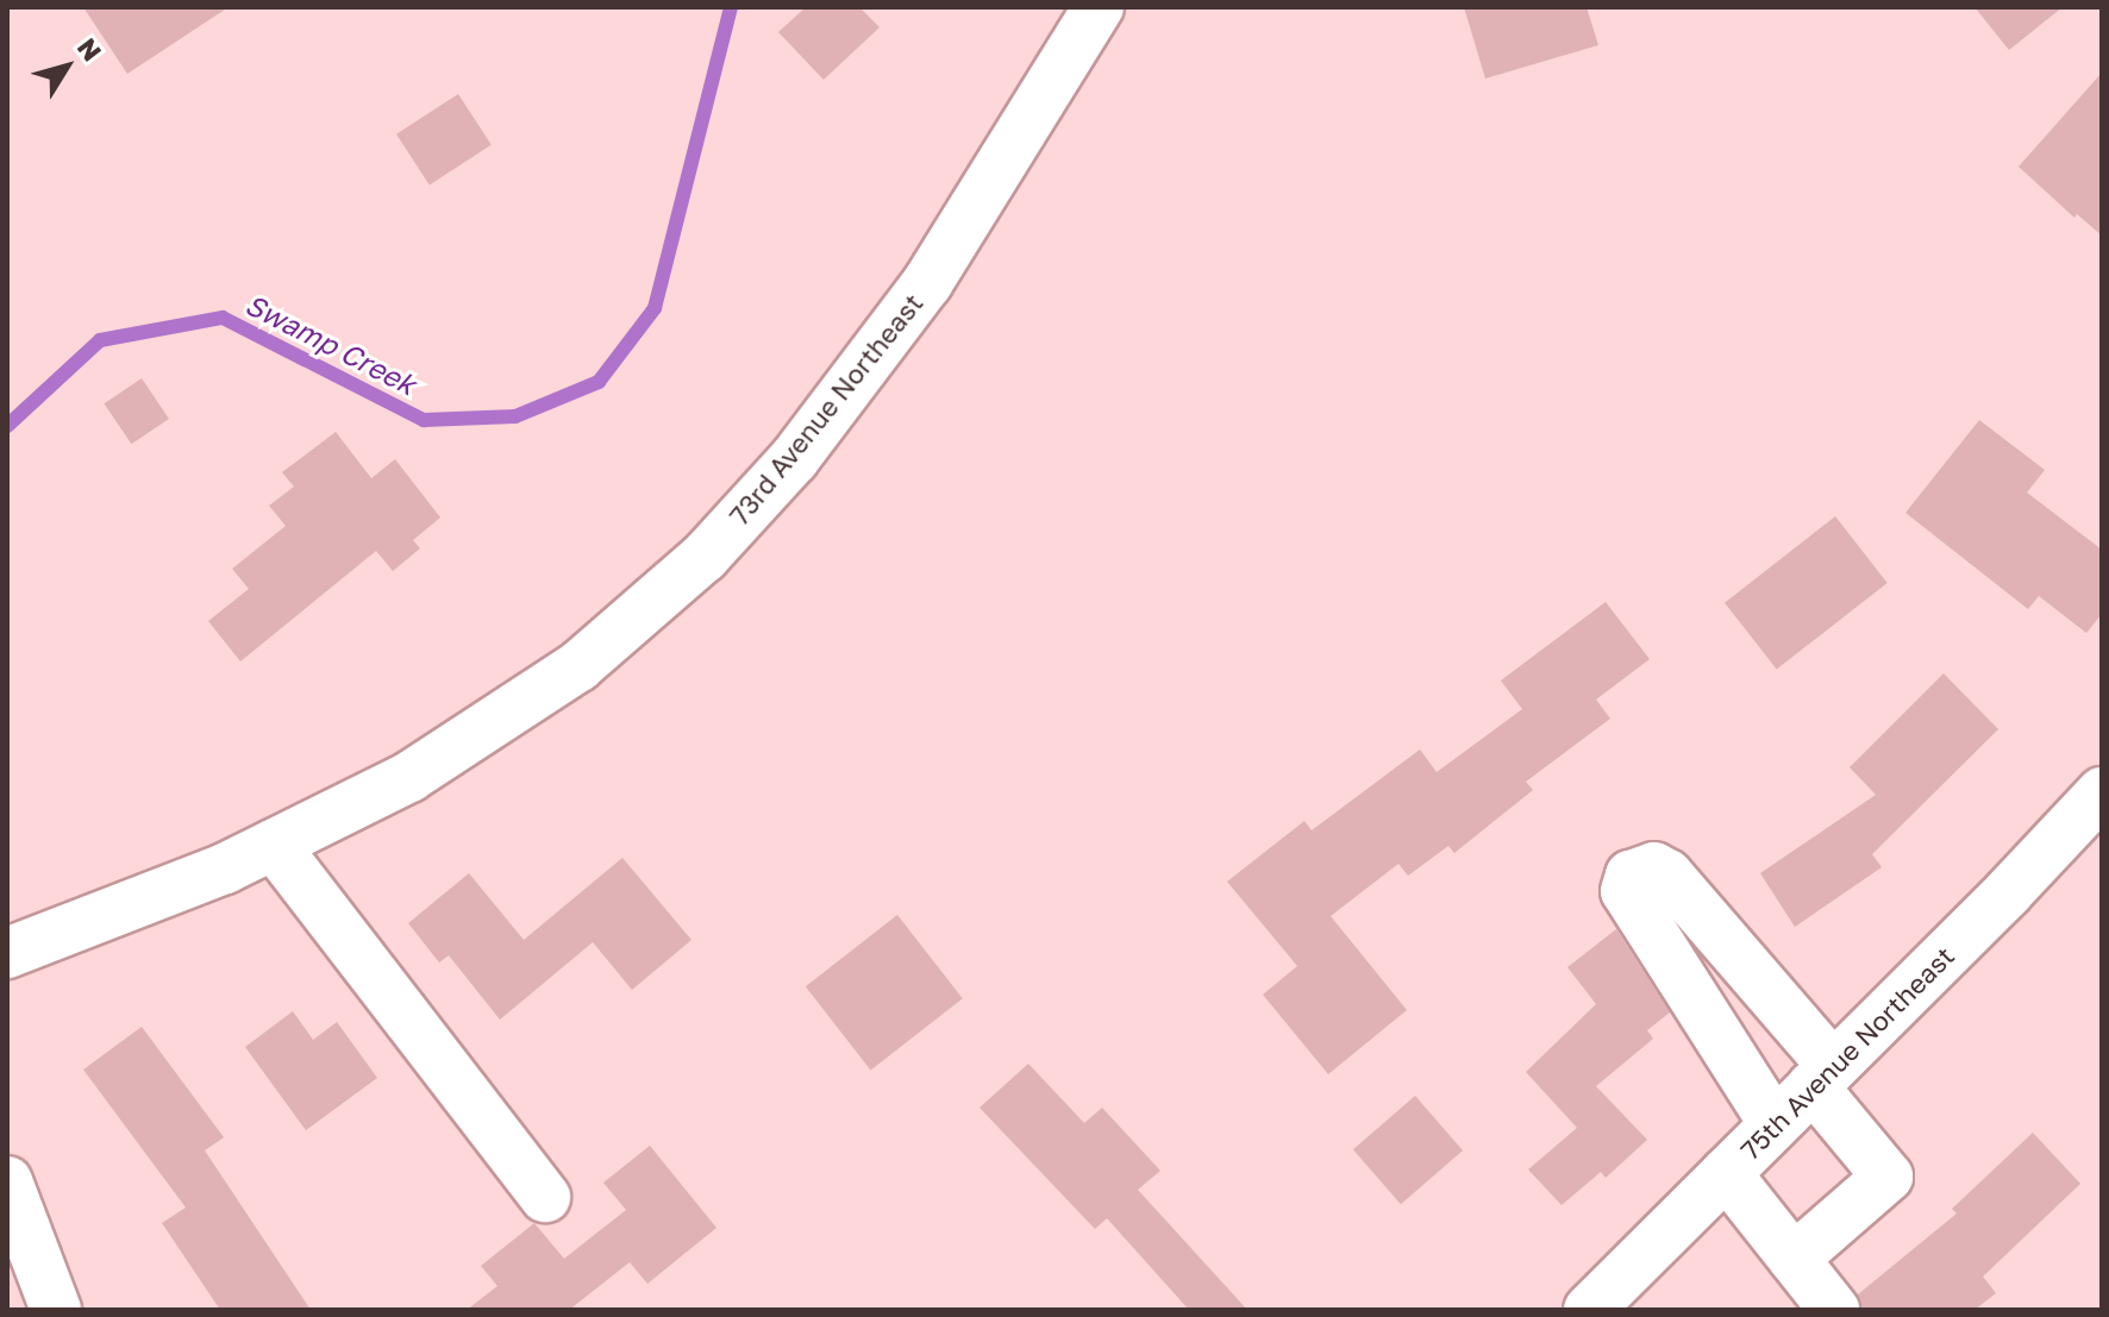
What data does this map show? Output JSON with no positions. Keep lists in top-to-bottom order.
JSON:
{
  "streets": {
    "street": ["73rd Avenue Northeast", "75th Avenue Northeast"]
  },
  "water": ["Swamp Creek"],
  "north": "top right"
}
